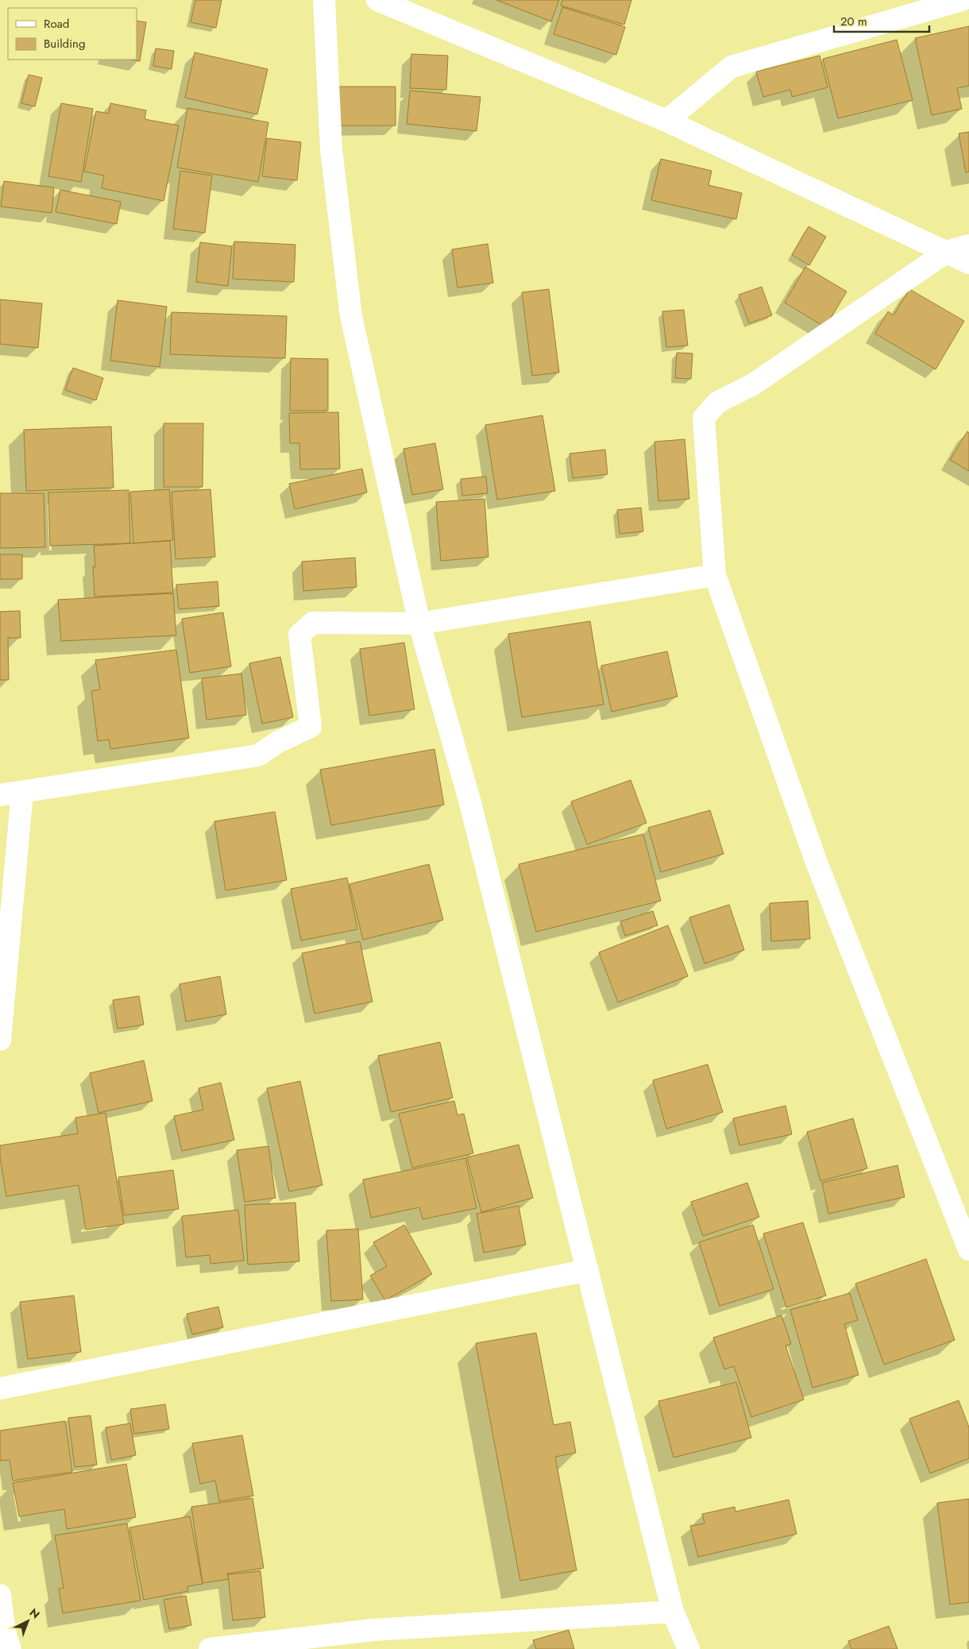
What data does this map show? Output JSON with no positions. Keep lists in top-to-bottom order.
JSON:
{
  "legend": ["Road", "Building"],
  "scale_bar": "20 m",
  "north": "top right"
}
